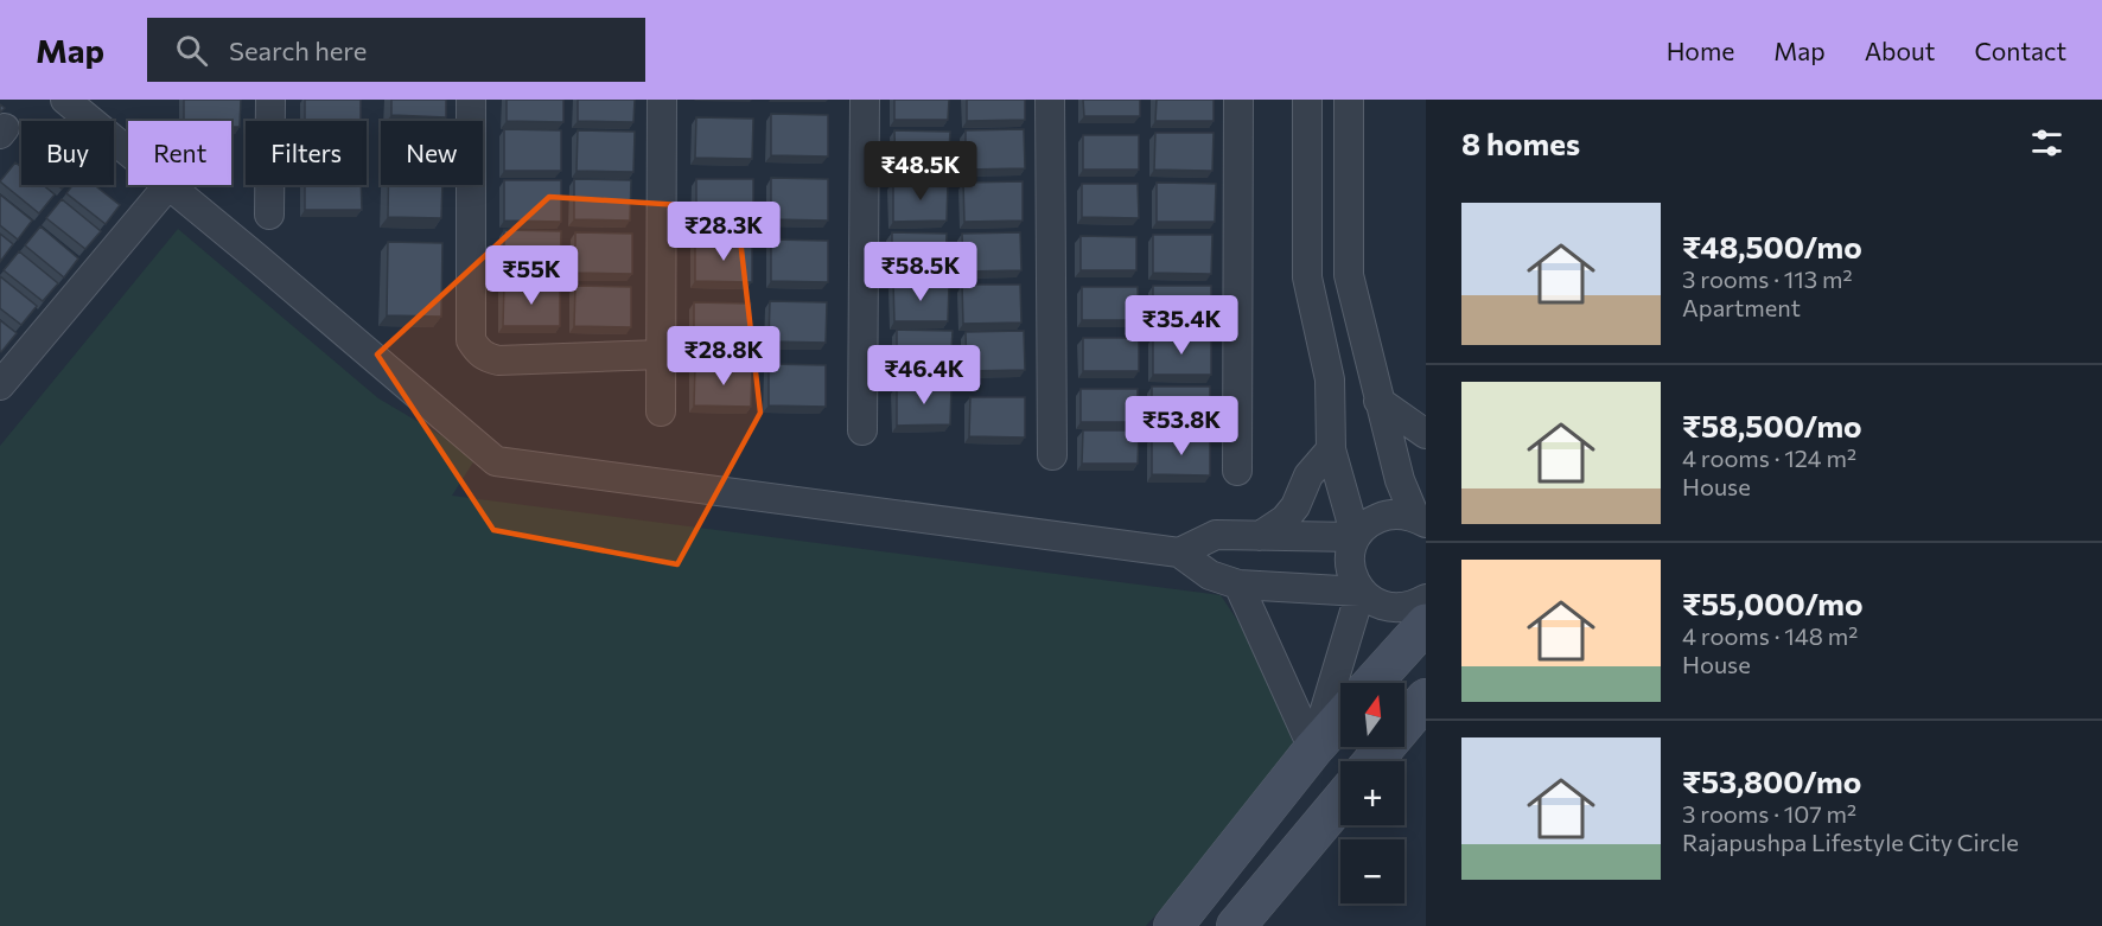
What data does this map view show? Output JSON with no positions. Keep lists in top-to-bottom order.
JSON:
{
  "north": "top",
  "page": {
    "header": "Map",
    "search": "Search here",
    "nav": [
      "Home",
      "Map",
      "About",
      "Contact"
    ],
    "heading": "8 homes",
    "chip": [
      "Buy",
      "Rent",
      "Filters",
      "New"
    ],
    "price": [
      "₹48.5K",
      "₹28.3K",
      "₹58.5K",
      "₹55K",
      "₹35.4K",
      "₹28.8K",
      "₹46.4K",
      "₹53.8K"
    ],
    "list": [
      {
        "name": "₹48,500/mo",
        "note": "3 rooms · 113 m² · Apartment"
      },
      {
        "name": "₹58,500/mo",
        "note": "4 rooms · 124 m² · House"
      },
      {
        "name": "₹55,000/mo",
        "note": "4 rooms · 148 m² · House"
      },
      {
        "name": "₹53,800/mo",
        "note": "3 rooms · 107 m² · Rajapushpa Lifestyle City Circle"
      }
    ],
    "map_buttons": ["+", "−"]
  }
}
